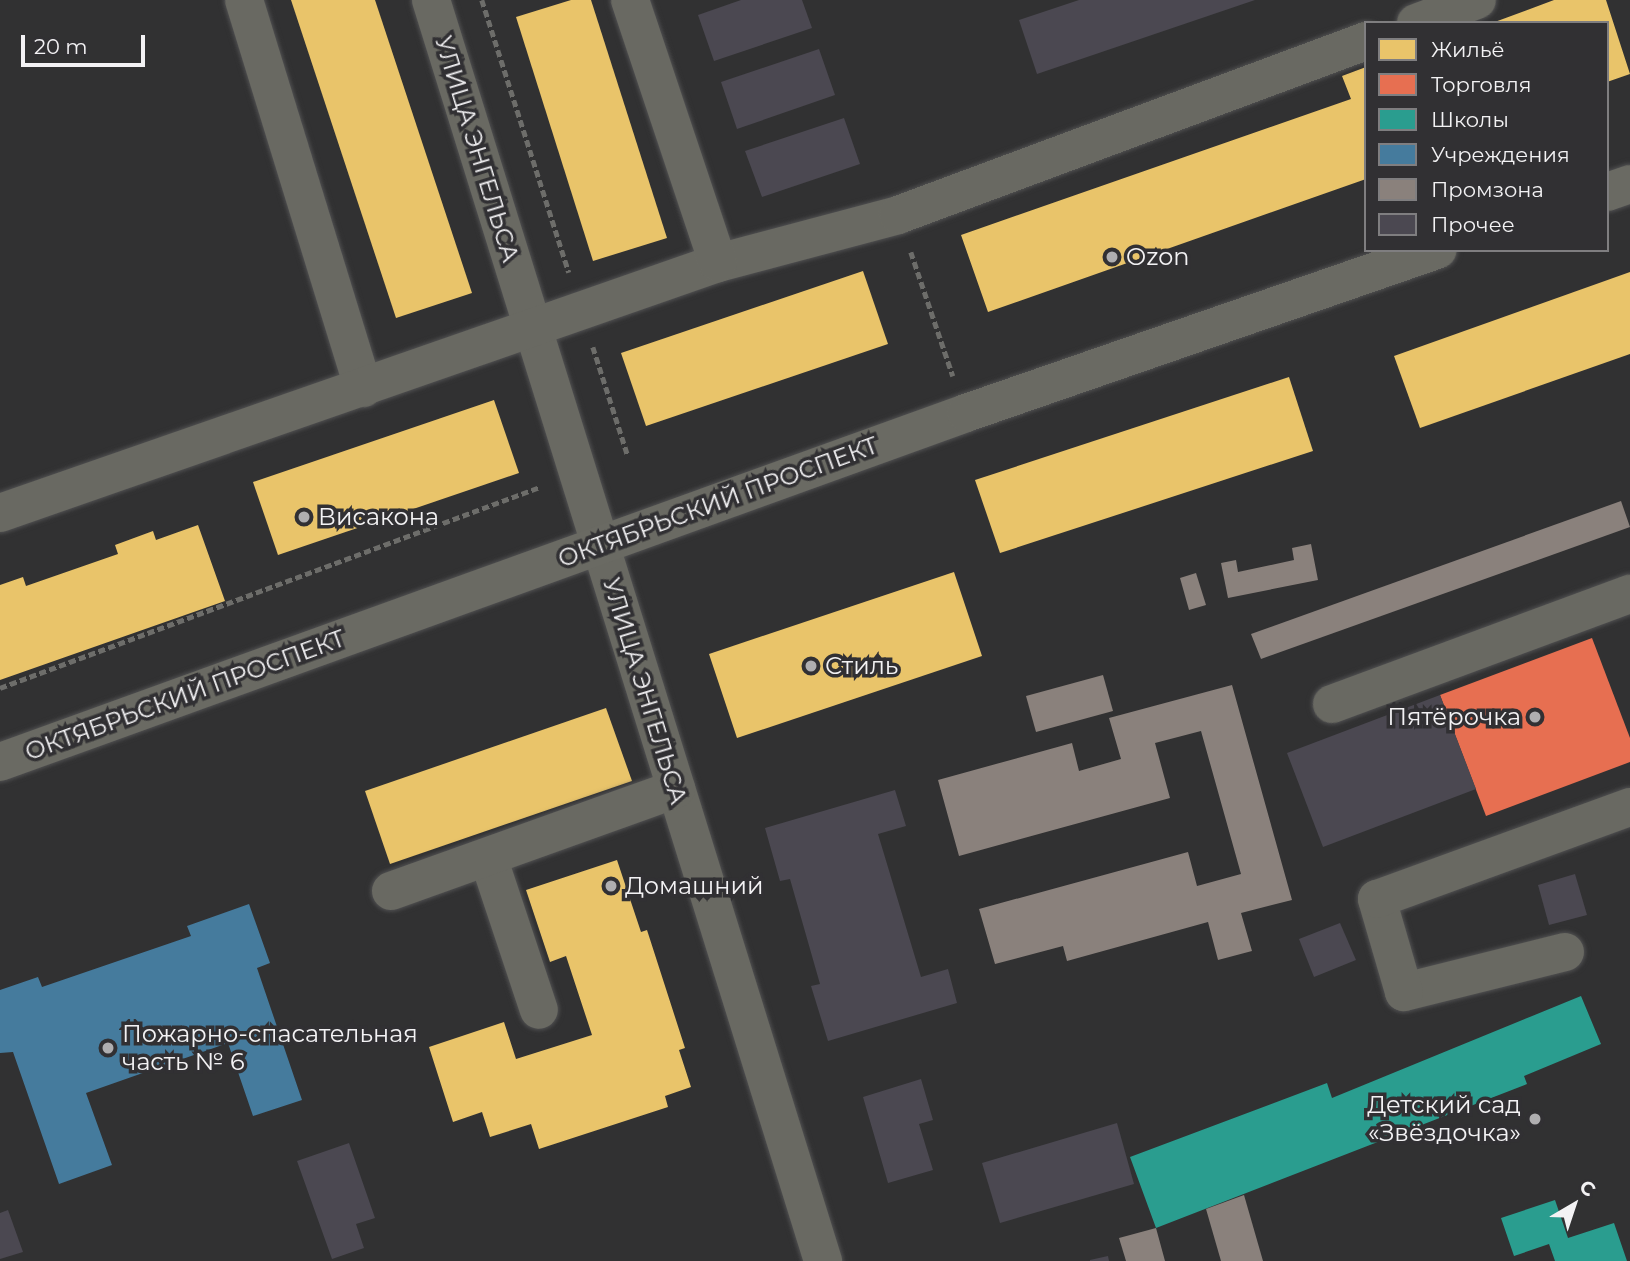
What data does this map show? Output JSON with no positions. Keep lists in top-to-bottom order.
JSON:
{
  "streets": {
    "main road": ["ОКТЯБРЬСКИЙ ПРОСПЕКТ"],
    "street": ["УЛИЦА ЭНГЕЛЬСА"]
  },
  "crossings": [
    ["УЛИЦА ЭНГЕЛЬСА", "ОКТЯБРЬСКИЙ ПРОСПЕКТ"]
  ],
  "places": [
    "Ozon",
    "Висакона",
    "Стиль",
    "Пятёрочка",
    "Домашний",
    "Пожарно-спасательная часть № 6",
    "Детский сад «Звёздочка»"
  ],
  "legend": [
    "Жильё",
    "Торговля",
    "Школы",
    "Учреждения",
    "Промзона",
    "Прочее"
  ],
  "scale_bar": "20 m",
  "north": "top right"
}
